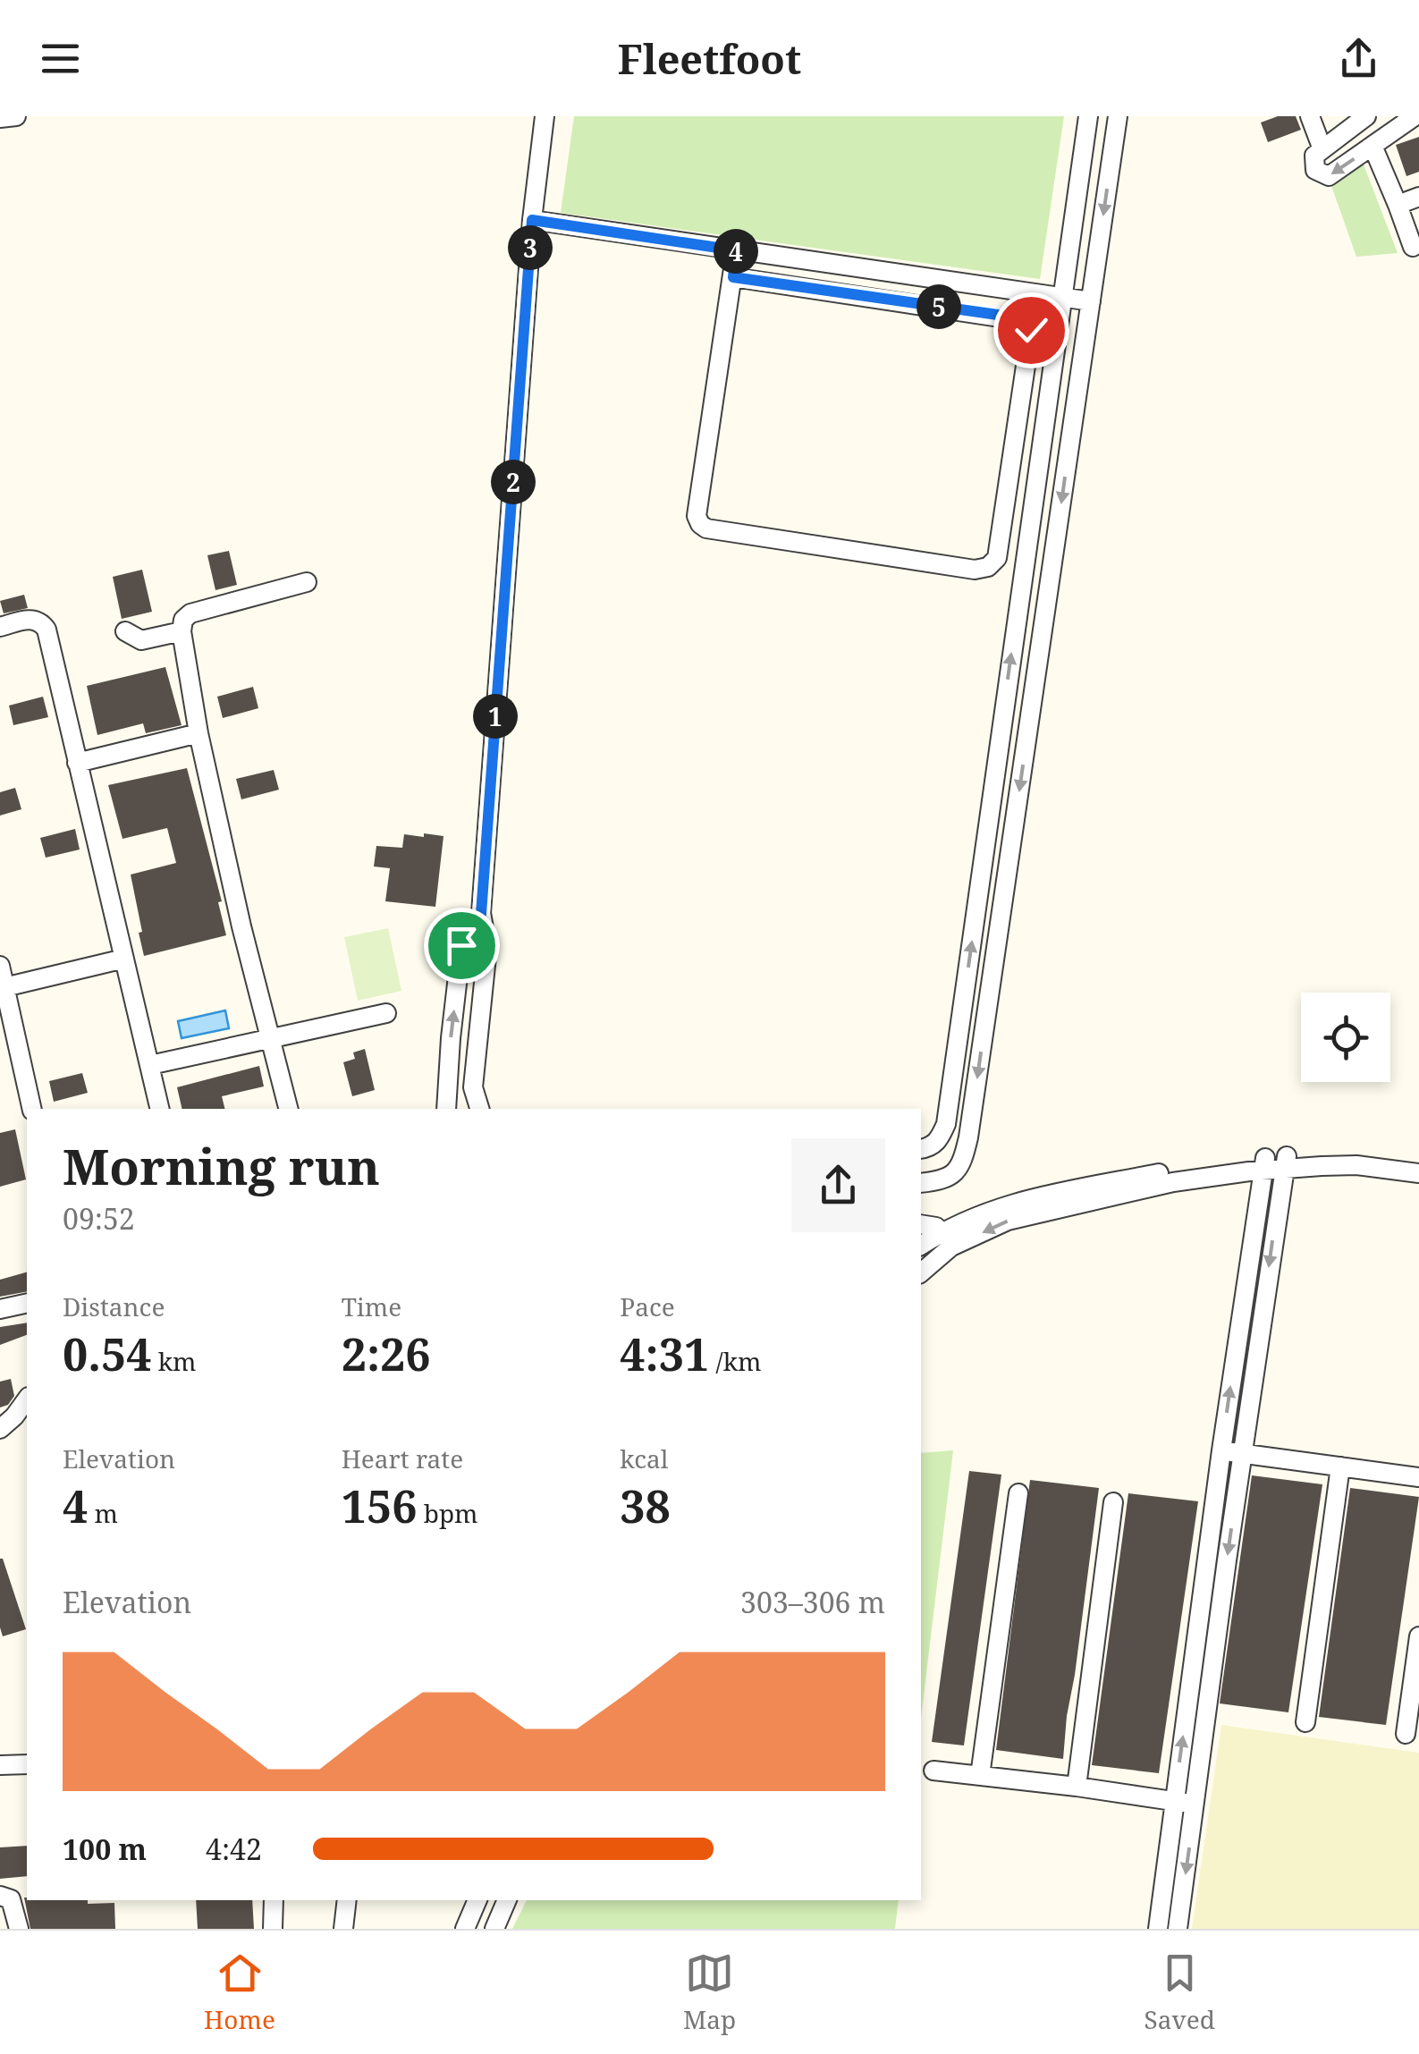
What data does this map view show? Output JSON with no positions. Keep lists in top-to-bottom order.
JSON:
{
  "page": {
    "header": "Fleetfoot",
    "pins": [
      "3",
      "4",
      "5",
      "2",
      "1"
    ],
    "heading": ["Morning run", "09:52"],
    "stats": [
      ["Distance", "0.54 km"],
      ["Time", "2:26"],
      ["Pace", "4:31 /km"],
      ["Elevation", "4 m"],
      ["Heart rate", "156 bpm"],
      ["kcal", "38"]
    ],
    "chart": ["Elevation", "303–306 m"],
    "list": [
      {
        "name": "100 m",
        "note": "4:42"
      }
    ],
    "tabs": ["Home", "Map", "Saved"]
  }
}
